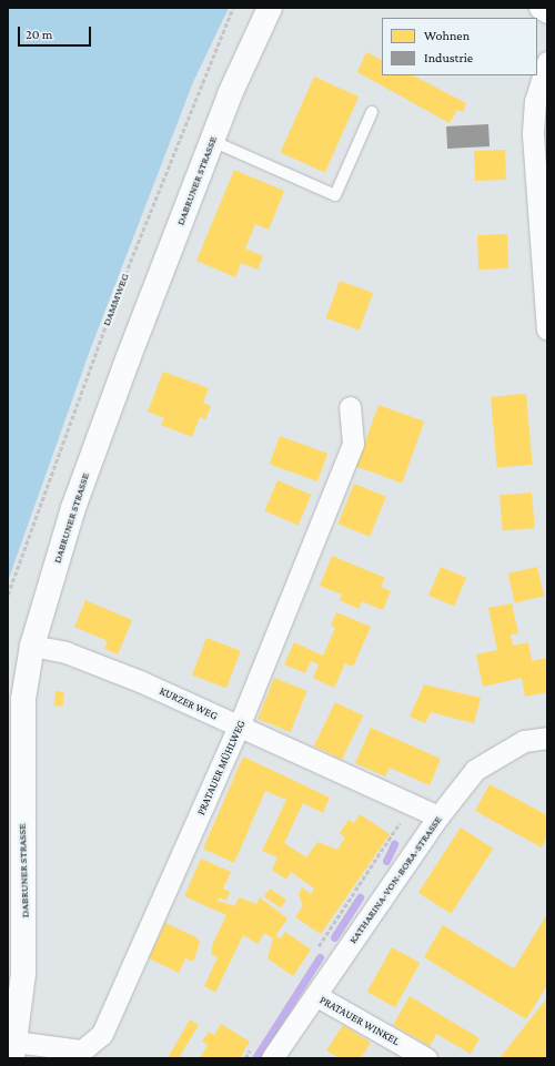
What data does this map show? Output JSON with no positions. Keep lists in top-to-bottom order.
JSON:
{
  "streets": {
    "street": [
      "DABRUNER STRASSE",
      "KURZER WEG",
      "PRATAUER MÜHLWEG",
      "KATHARINA-VON-BORA-STRASSE",
      "PRATAUER WINKEL"
    ],
    "path": ["DAMMWEG"]
  },
  "crossings": [
    ["DABRUNER STRASSE", "KURZER WEG"],
    ["DABRUNER STRASSE", "PRATAUER MÜHLWEG"],
    ["KURZER WEG", "PRATAUER MÜHLWEG"],
    ["KURZER WEG", "KATHARINA-VON-BORA-STRASSE"],
    ["KATHARINA-VON-BORA-STRASSE", "PRATAUER WINKEL"]
  ],
  "legend": ["Wohnen", "Industrie"],
  "scale_bar": "20 m"
}
